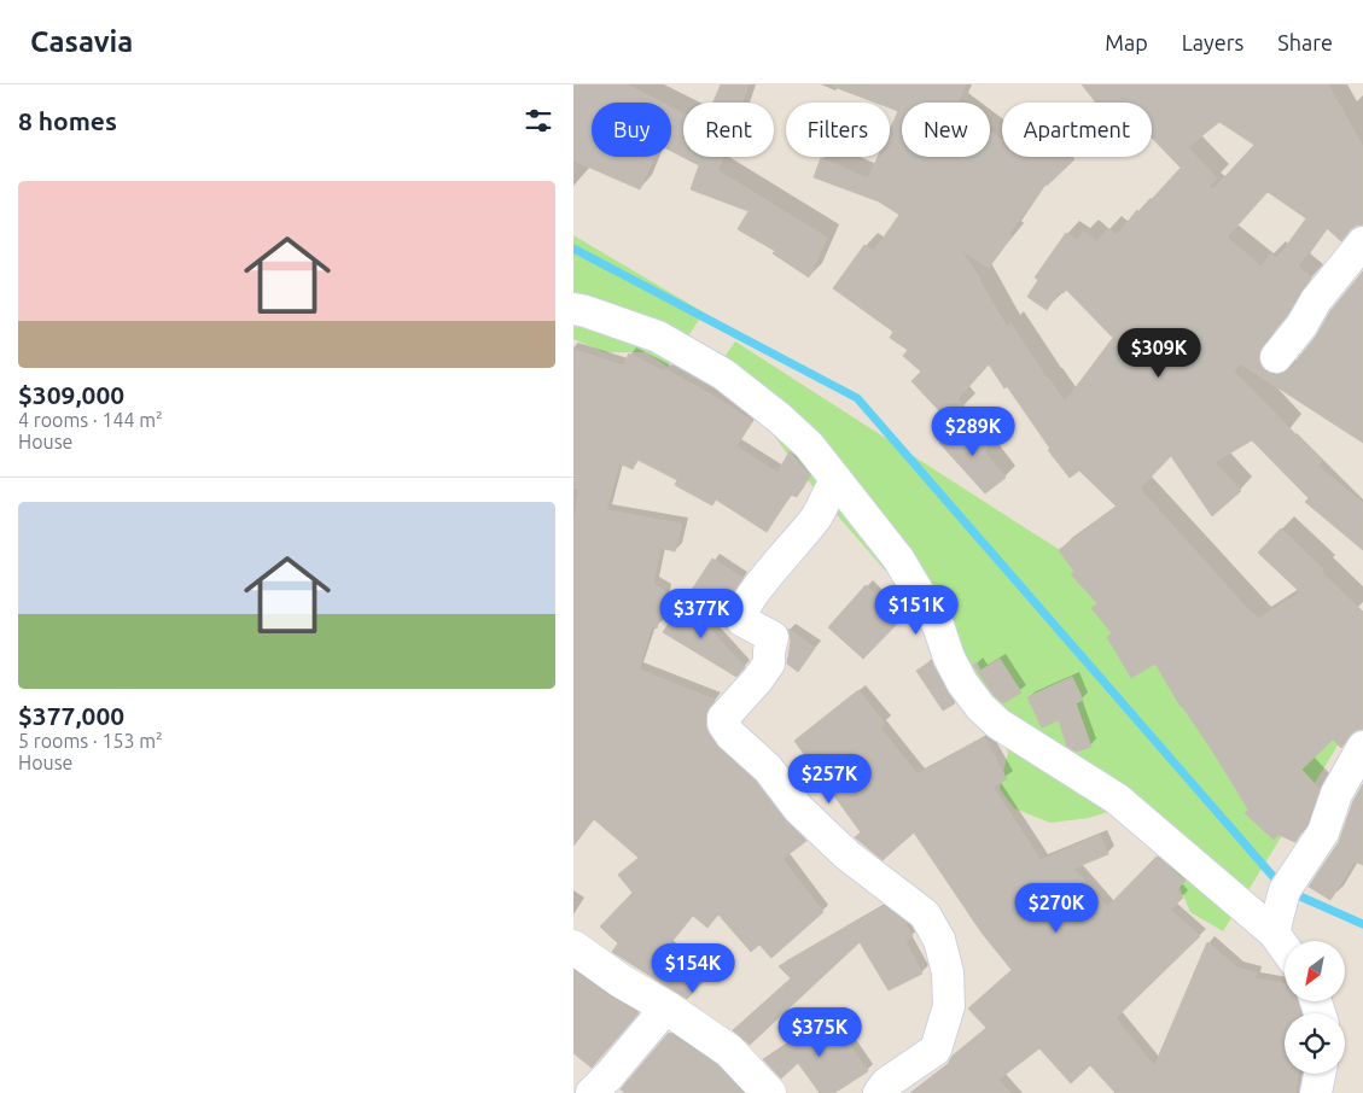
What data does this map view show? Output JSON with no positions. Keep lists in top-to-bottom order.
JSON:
{
  "north": "bottom left",
  "page": {
    "header": "Casavia",
    "nav": ["Map", "Layers", "Share"],
    "heading": "8 homes",
    "chip": [
      "Buy",
      "Rent",
      "Filters",
      "New",
      "Apartment"
    ],
    "list": [
      {
        "name": "$309,000",
        "note": "4 rooms · 144 m² · House"
      },
      {
        "name": "$377,000",
        "note": "5 rooms · 153 m² · House"
      }
    ],
    "price": [
      "$309K",
      "$289K",
      "$151K",
      "$377K",
      "$257K",
      "$270K",
      "$154K",
      "$375K"
    ]
  }
}
